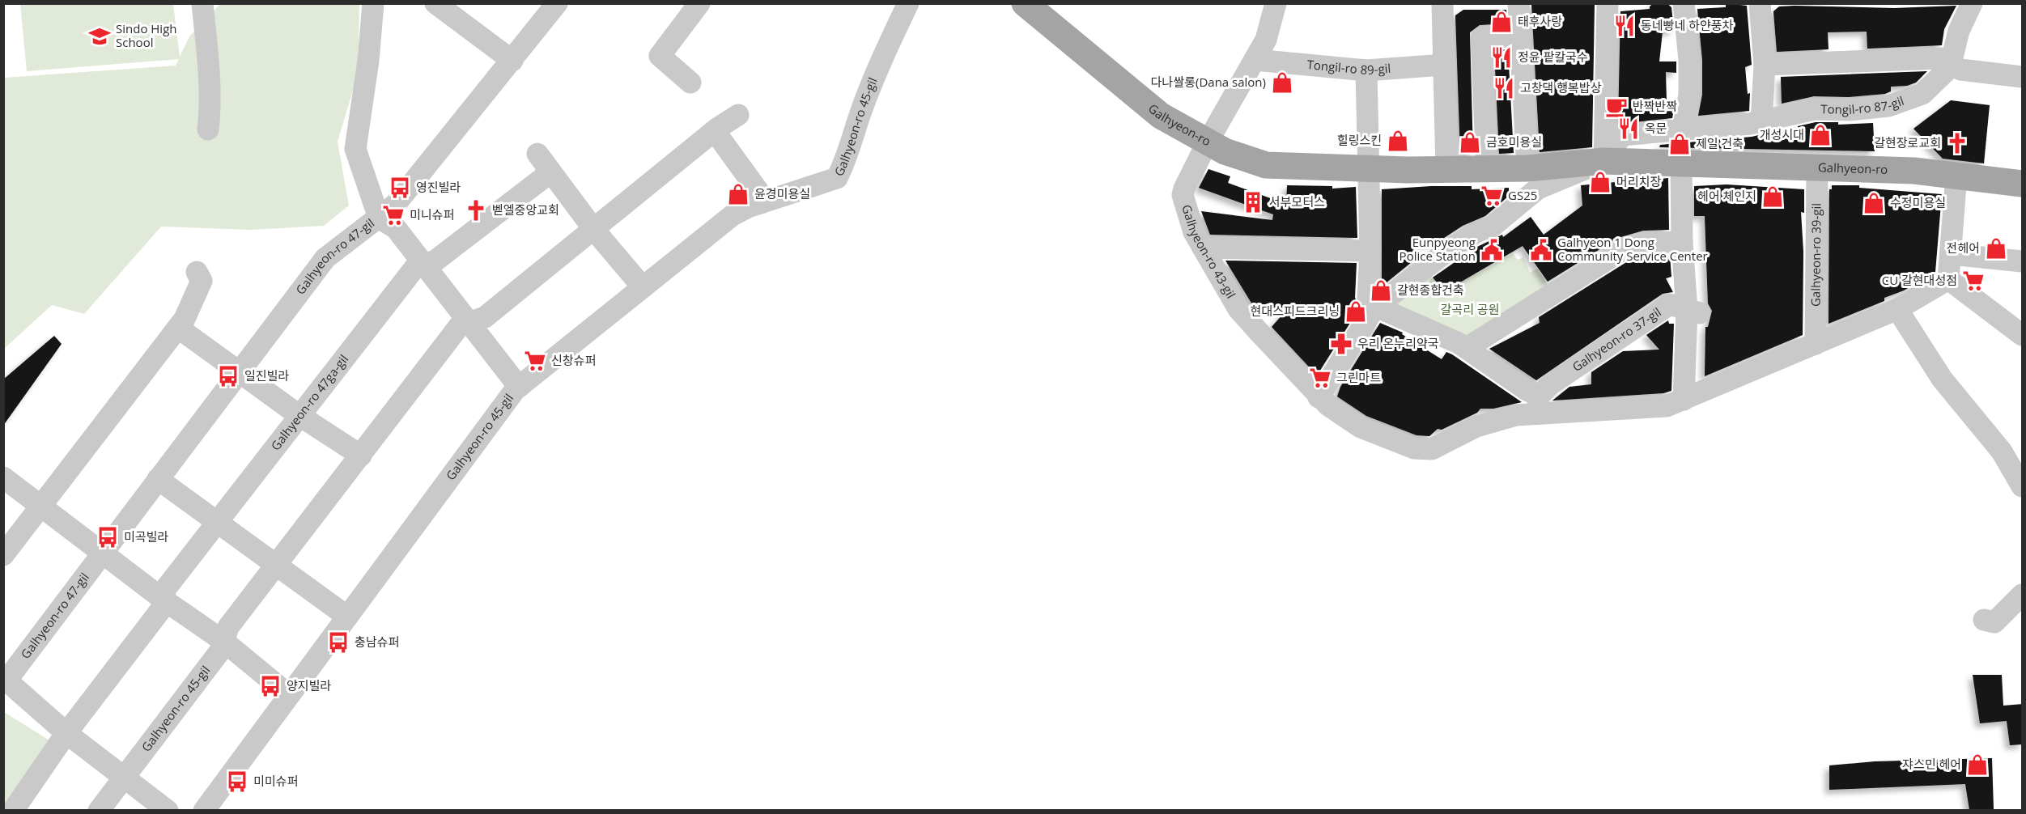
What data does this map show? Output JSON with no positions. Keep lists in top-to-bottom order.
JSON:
{
  "streets": {
    "main road": ["Galhyeon-ro"],
    "street": [
      "Tongil-ro 89-gil",
      "Tongil-ro 87-gil",
      "Galhyeon-ro 45-gil",
      "Galhyeon-ro 43-gil",
      "Galhyeon-ro 39-gil",
      "Galhyeon-ro 47-gil",
      "Galhyeon-ro 37-gil",
      "Galhyeon-ro 47ga-gil"
    ]
  },
  "crossings": [
    ["Tongil-ro 87-gil", "Galhyeon-ro"],
    ["Galhyeon-ro", "Galhyeon-ro 43-gil"],
    ["Galhyeon-ro", "Galhyeon-ro 39-gil"],
    ["Galhyeon-ro 43-gil", "Galhyeon-ro 37-gil"],
    ["Galhyeon-ro 47-gil", "Galhyeon-ro 47ga-gil"]
  ],
  "parks": ["갈곡리 공원"],
  "places": {
    "shop": [
      "태후사랑",
      "다나쌀롱(Dana salon)",
      "개성시대",
      "힐링스킨",
      "금호미용실",
      "제일 건축",
      "머리치장",
      "윤경미용실",
      "헤어 체인지",
      "수정미용실",
      "전헤어",
      "갈현종합건축",
      "현대스피드크리닝",
      "쟈스민 헤어"
    ],
    "restaurant": [
      "동네빵네 하얀풍차",
      "정윤 팥칼국수",
      "고창댁 행복밥상",
      "옥문"
    ],
    "school or university": ["Sindo High School"],
    "cafe": ["반짝반짝"],
    "church": ["갈현장로교회", "벧엘중앙교회"],
    "bus stop": [
      "영진빌라",
      "일진빌라",
      "미곡빌라",
      "충남슈퍼",
      "양지빌라",
      "미미슈퍼"
    ],
    "supermarket": [
      "GS25",
      "미니슈퍼",
      "CU 갈현대성점",
      "신창슈퍼",
      "그린마트"
    ],
    "building": ["서부모터스"],
    "public building": ["Eunpyeong Police Station", "Galhyeon 1 Dong Community Service Center"],
    "pharmacy": ["우리 온누리약국"]
  }
}
